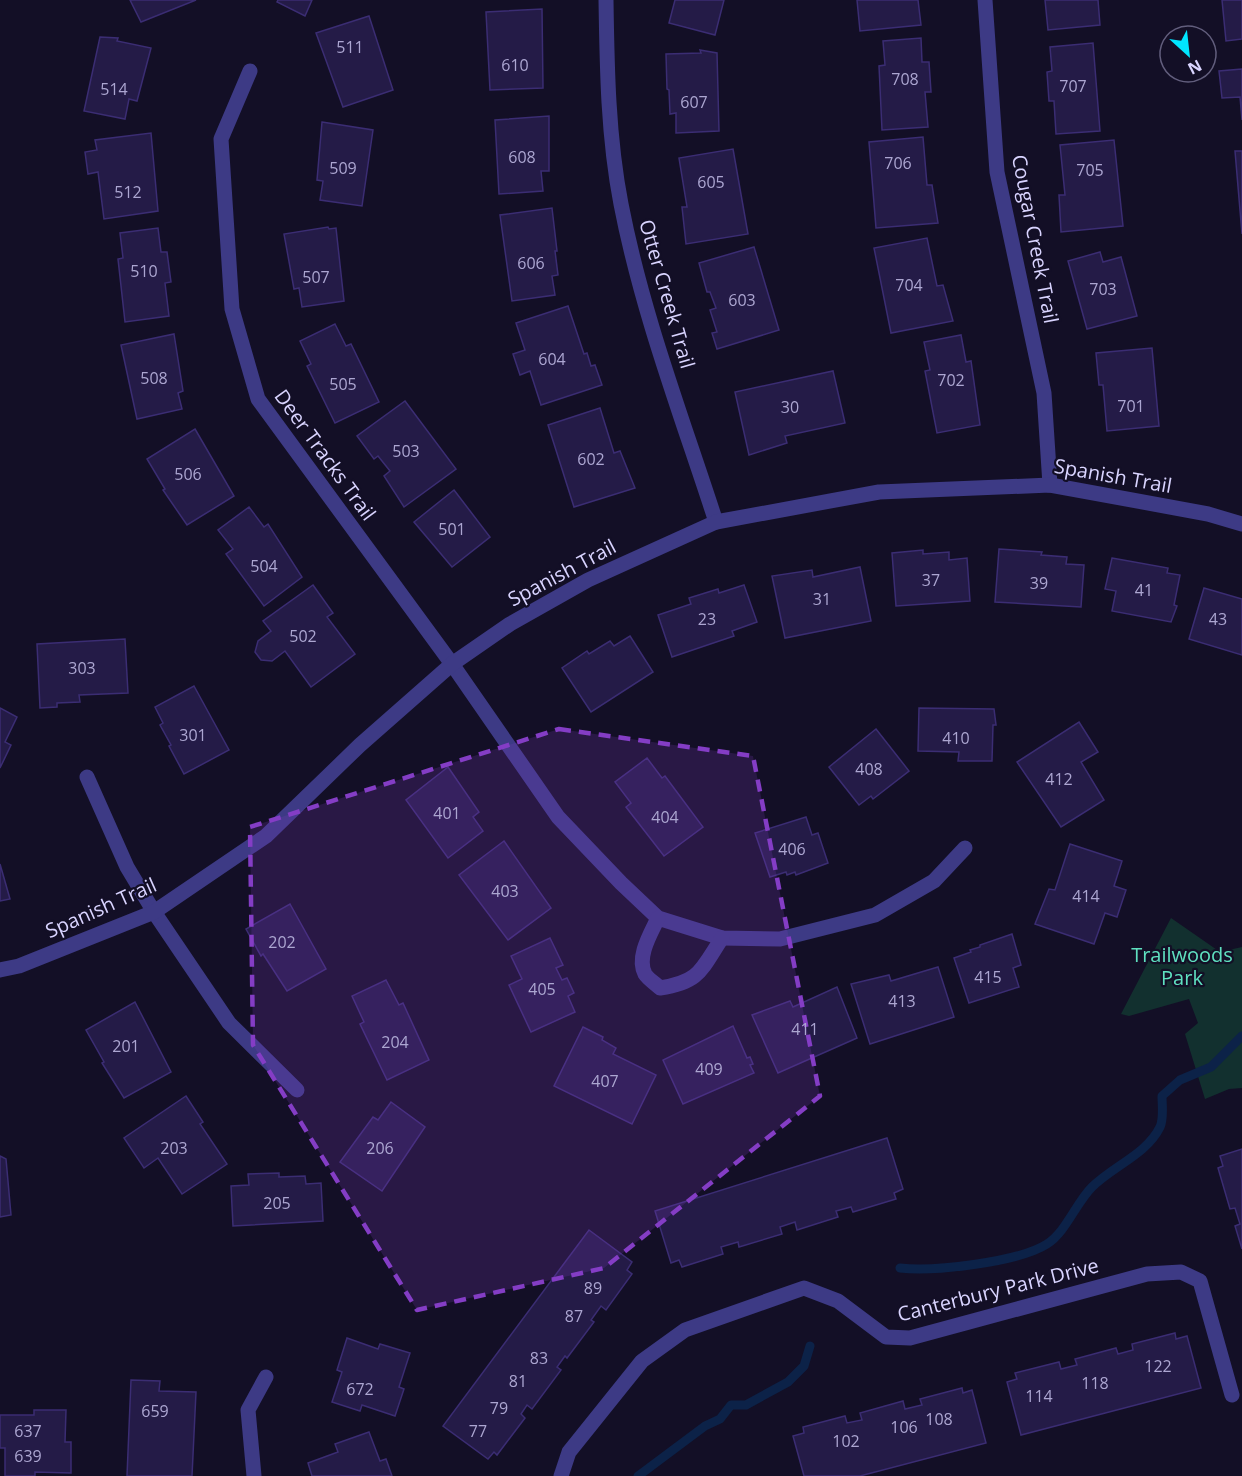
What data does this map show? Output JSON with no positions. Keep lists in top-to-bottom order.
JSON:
{
  "streets": {
    "street": [
      "Cougar Creek Trail",
      "Otter Creek Trail",
      "Deer Tracks Trail",
      "Spanish Trail",
      "Canterbury Park Drive"
    ]
  },
  "crossings": [
    ["Cougar Creek Trail", "Spanish Trail"],
    ["Otter Creek Trail", "Spanish Trail"],
    ["Deer Tracks Trail", "Spanish Trail"]
  ],
  "parks": ["Trailwoods Park"],
  "house_numbers": [
    "511",
    "610",
    "708",
    "707",
    "514",
    "607",
    "608",
    "706",
    "509",
    "705",
    "605",
    "512",
    "606",
    "510",
    "507",
    "704",
    "703",
    "603",
    "604",
    "508",
    "702",
    "505",
    "701",
    "30",
    "503",
    "602",
    "506",
    "501",
    "504",
    "37",
    "39",
    "41",
    "31",
    "23",
    "43",
    "502",
    "303",
    "301",
    "410",
    "408",
    "412",
    "401",
    "404",
    "406",
    "403",
    "414",
    "202",
    "415",
    "405",
    "413",
    "411",
    "204",
    "201",
    "409",
    "407",
    "203",
    "206",
    "205",
    "89",
    "87",
    "83",
    "122",
    "81",
    "118",
    "672",
    "114",
    "79",
    "659",
    "108",
    "106",
    "637",
    "77",
    "102",
    "639"
  ],
  "north": "bottom right"
}
